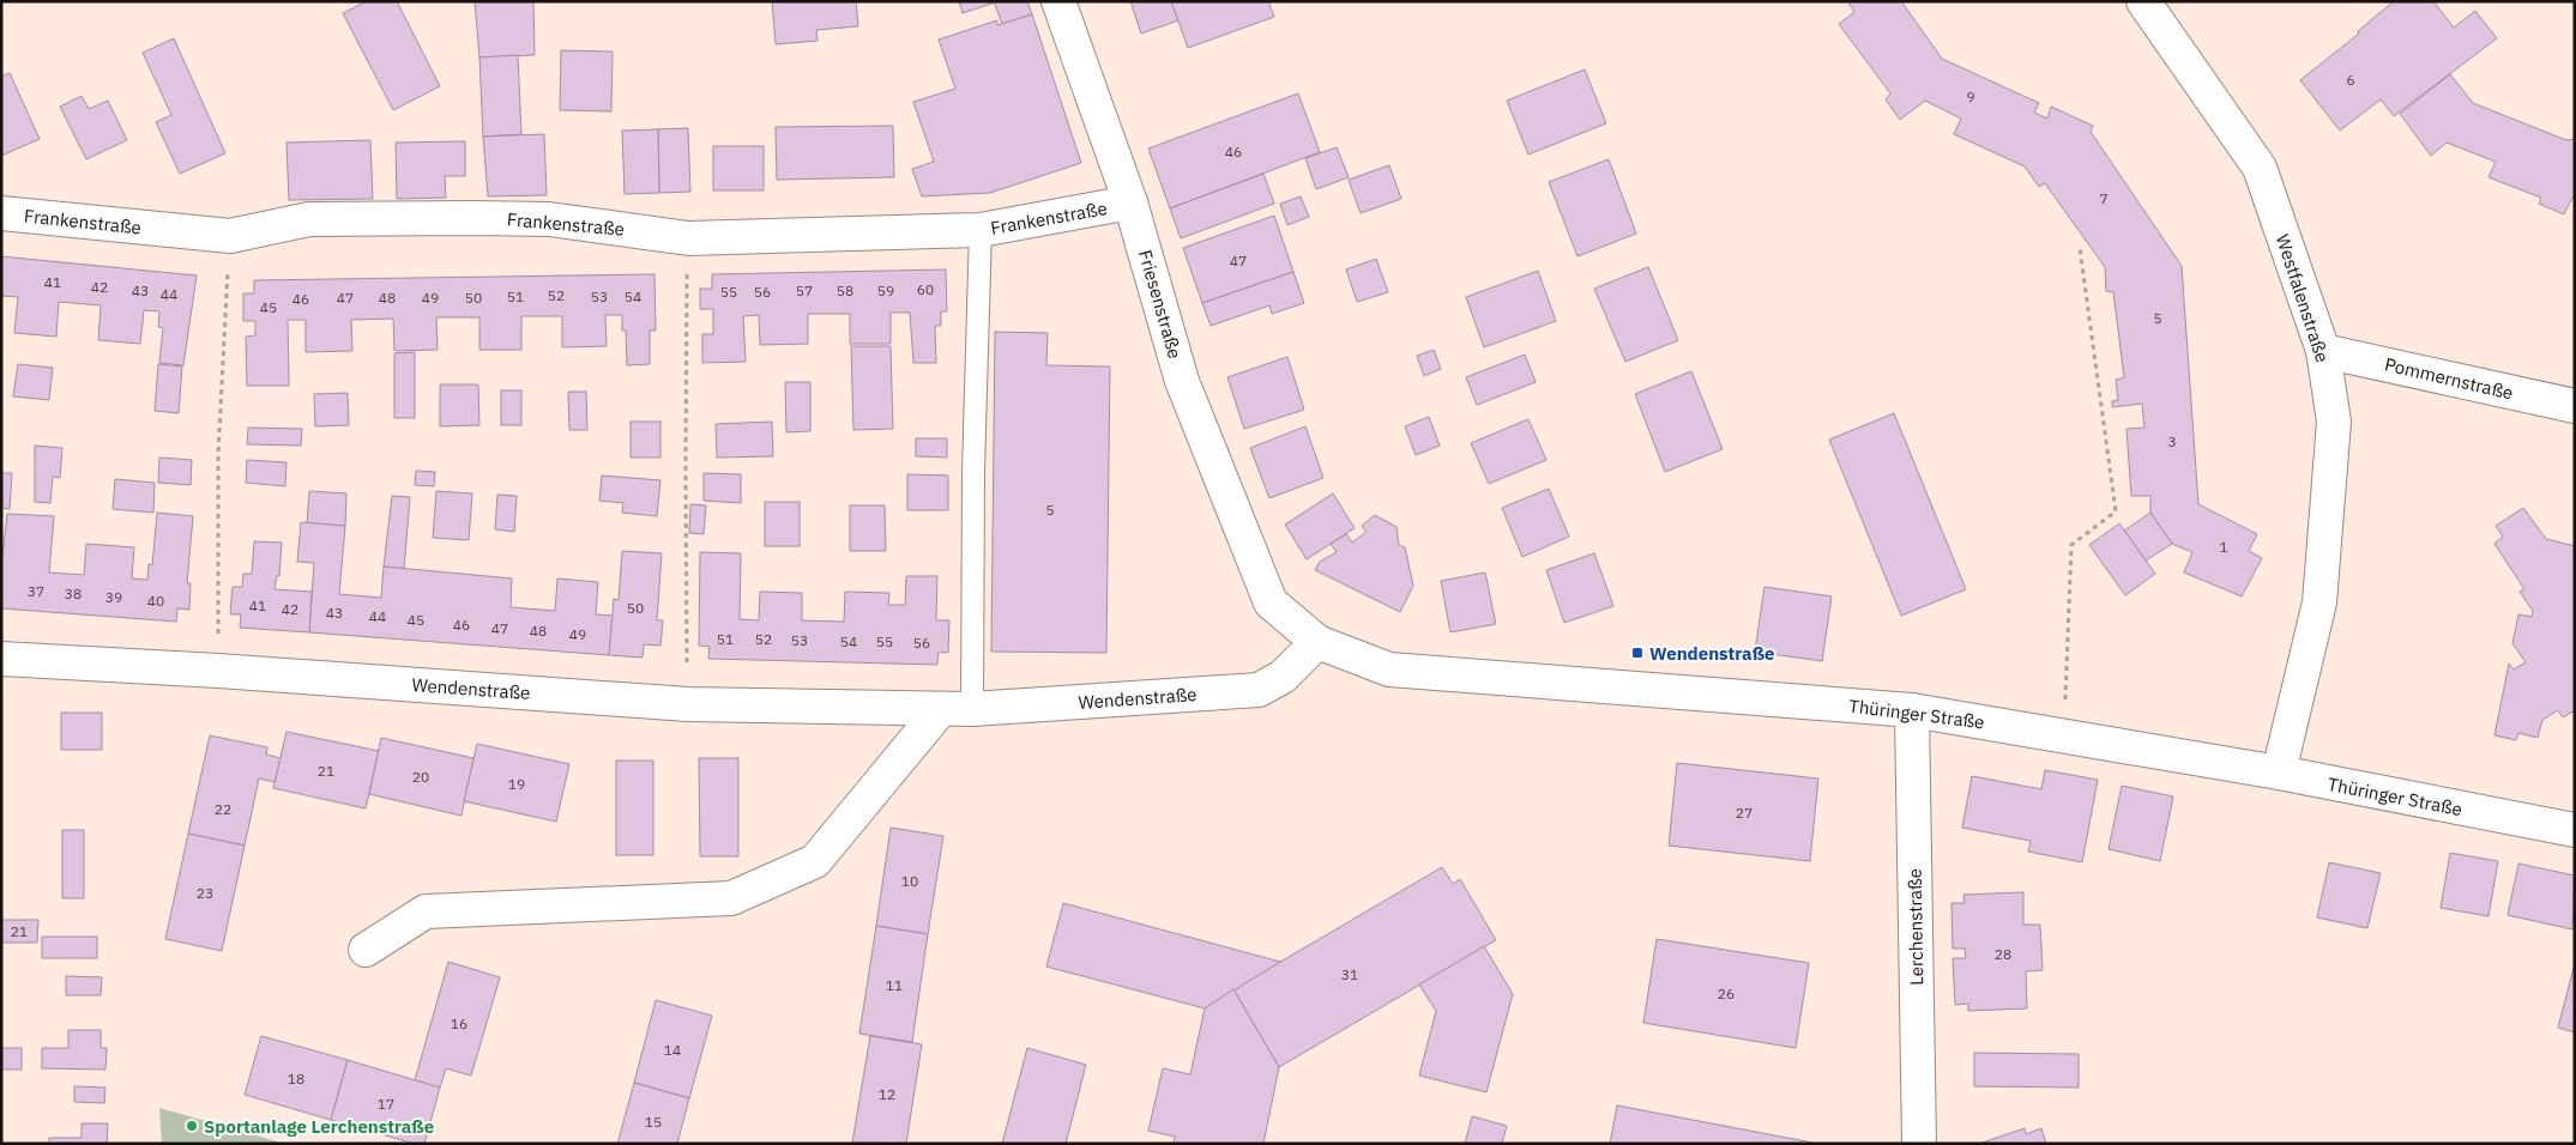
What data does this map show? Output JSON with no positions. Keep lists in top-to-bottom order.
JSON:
{
  "streets": {
    "street": [
      "Frankenstraße",
      "Westfalenstraße",
      "Friesenstraße",
      "Pommernstraße",
      "Wendenstraße",
      "Thüringer Straße",
      "Lerchenstraße"
    ]
  },
  "crossings": [
    ["Frankenstraße", "Friesenstraße"],
    ["Westfalenstraße", "Pommernstraße"],
    ["Westfalenstraße", "Thüringer Straße"],
    ["Friesenstraße", "Thüringer Straße"],
    ["Wendenstraße", "Thüringer Straße"],
    ["Thüringer Straße", "Lerchenstraße"]
  ],
  "places": {
    "transit": ["Wendenstraße"],
    "other": ["Sportanlage Lerchenstraße"]
  },
  "house_numbers": [
    "6",
    "9",
    "46",
    "7",
    "47",
    "41",
    "42",
    "60",
    "43",
    "57",
    "58",
    "59",
    "55",
    "56",
    "44",
    "52",
    "51",
    "53",
    "54",
    "47",
    "48",
    "49",
    "50",
    "46",
    "45",
    "5",
    "3",
    "5",
    "1",
    "37",
    "38",
    "39",
    "40",
    "41",
    "50",
    "42",
    "43",
    "44",
    "45",
    "46",
    "47",
    "48",
    "49",
    "51",
    "52",
    "53",
    "54",
    "55",
    "56",
    "21",
    "20",
    "19",
    "22",
    "27",
    "10",
    "23",
    "21",
    "28",
    "31",
    "11",
    "26",
    "16",
    "14",
    "18",
    "12",
    "17",
    "15"
  ]
}
